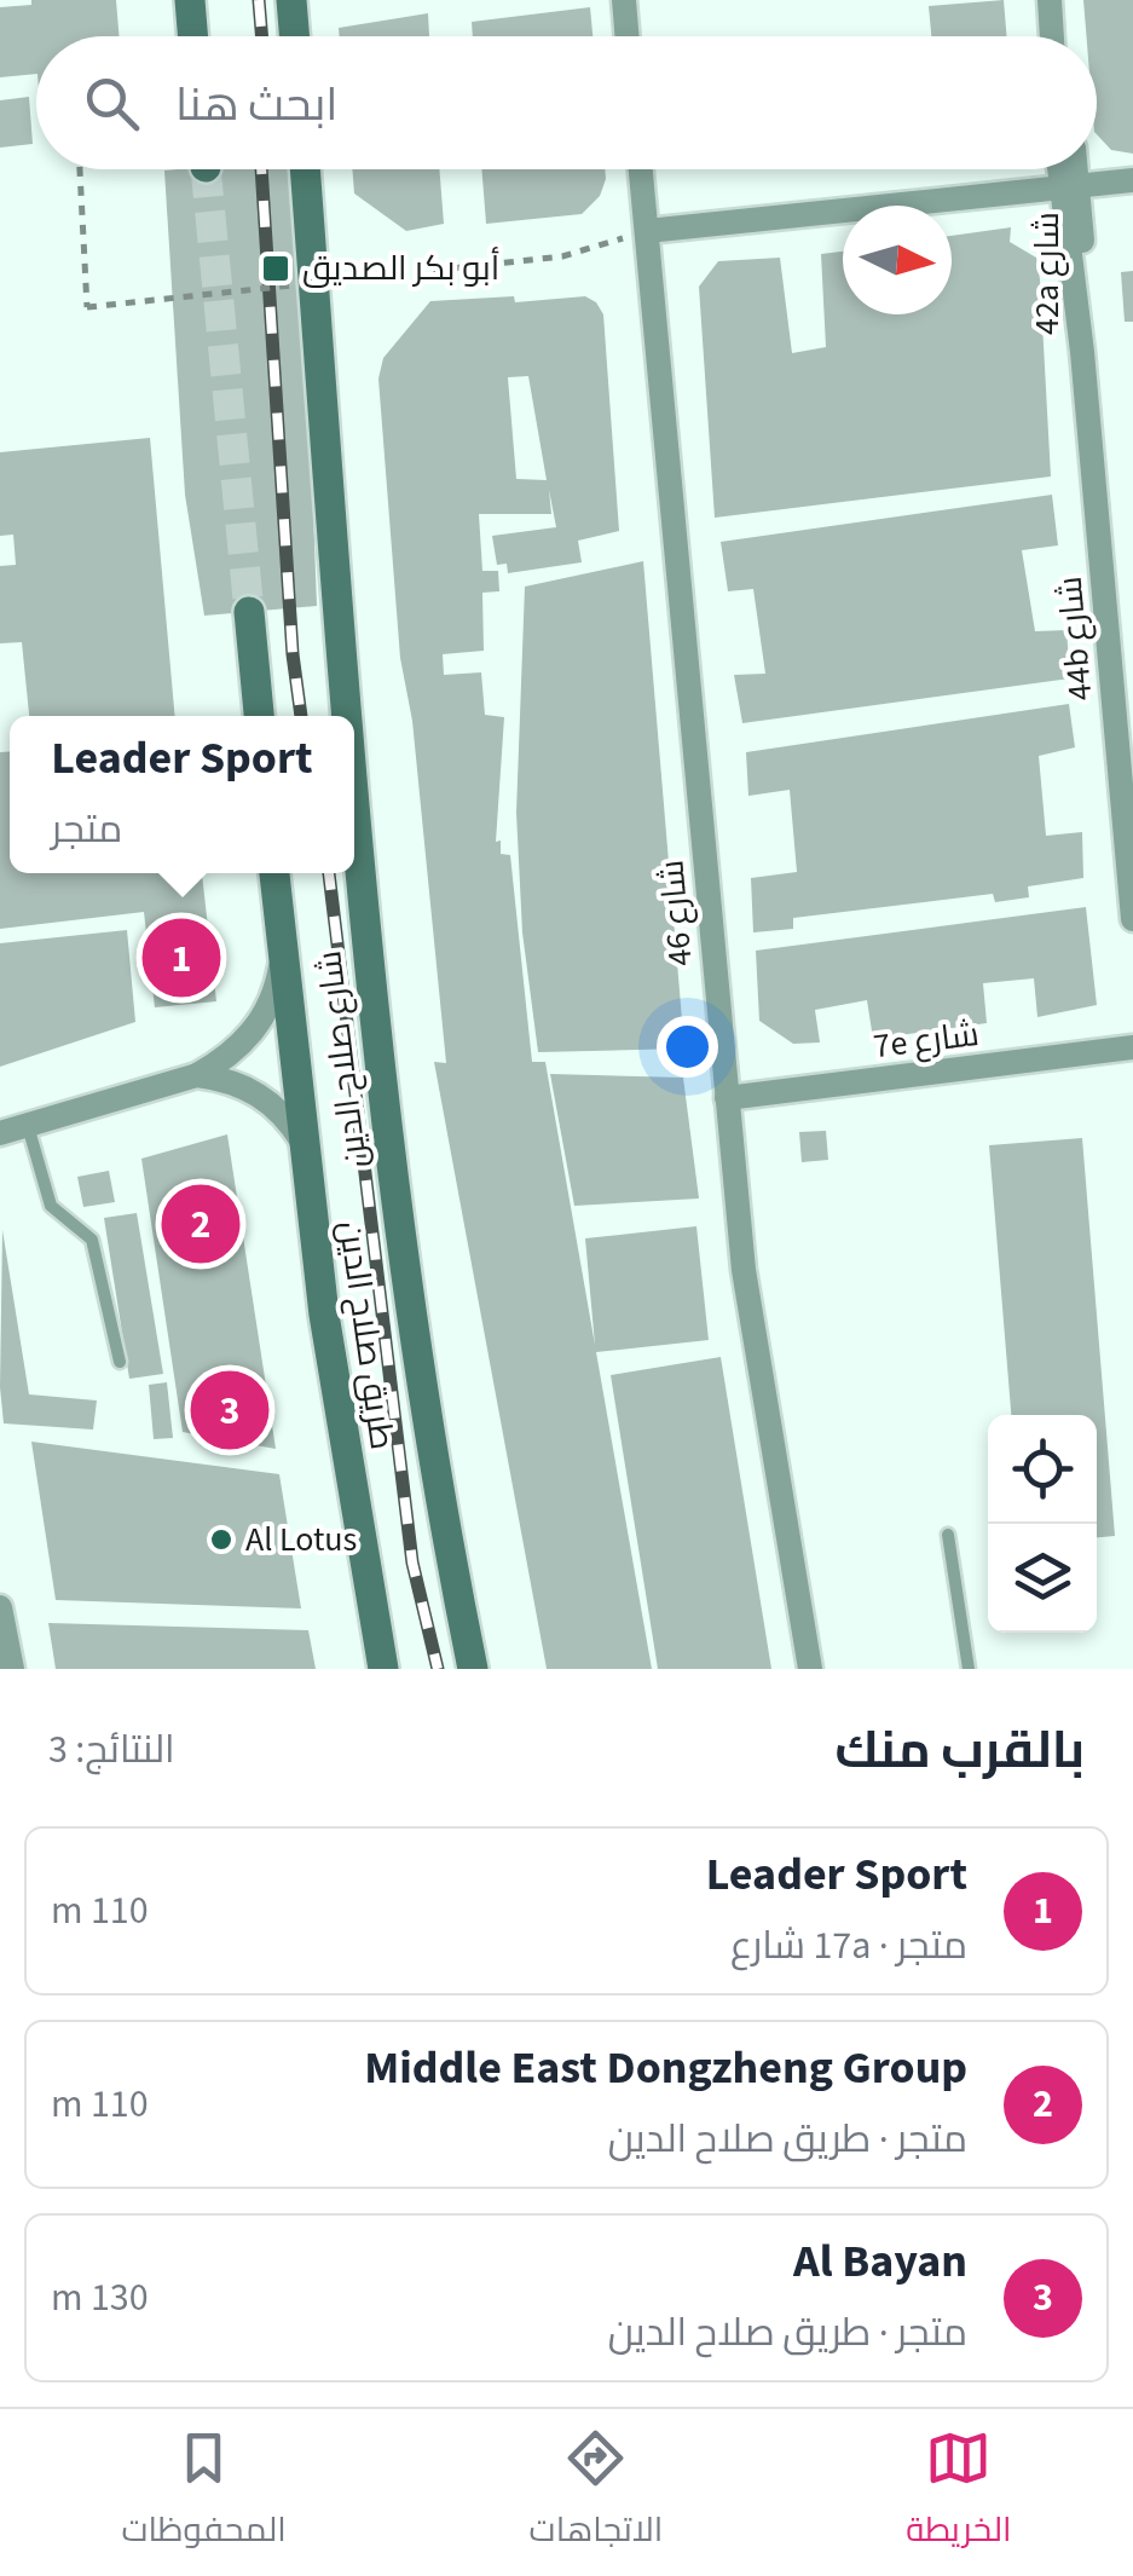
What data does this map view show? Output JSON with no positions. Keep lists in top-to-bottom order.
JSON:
{
  "streets": {
    "main road": ["شارع صلاح الدين", "طريق صلاح الدين"],
    "street": [
      "42a شارع",
      "44b شارع",
      "شارع 46",
      "7e شارع"
    ]
  },
  "crossings": [
    ["42a شارع", "44b شارع"],
    ["شارع 46", "7e شارع"]
  ],
  "places": {
    "transit": ["أبو بكر الصديق"],
    "other": ["Al Lotus"]
  },
  "north": "right",
  "page": {
    "search": "ابحث هنا",
    "popup": ["Leader Sport", "متجر"],
    "pins": ["1", "2", "3"],
    "heading": ["بالقرب منك", "النتائج: 3"],
    "list": [
      {
        "mark": "1",
        "name": "Leader Sport",
        "note": "متجر · 17a شارع",
        "value": "110 m"
      },
      {
        "mark": "2",
        "name": "Middle East Dongzheng Group",
        "note": "متجر · طريق صلاح الدين",
        "value": "110 m"
      },
      {
        "mark": "3",
        "name": "Al Bayan",
        "note": "متجر · طريق صلاح الدين",
        "value": "130 m"
      }
    ],
    "nav": ["الخريطة", "الاتجاهات", "المحفوظات"]
  }
}
